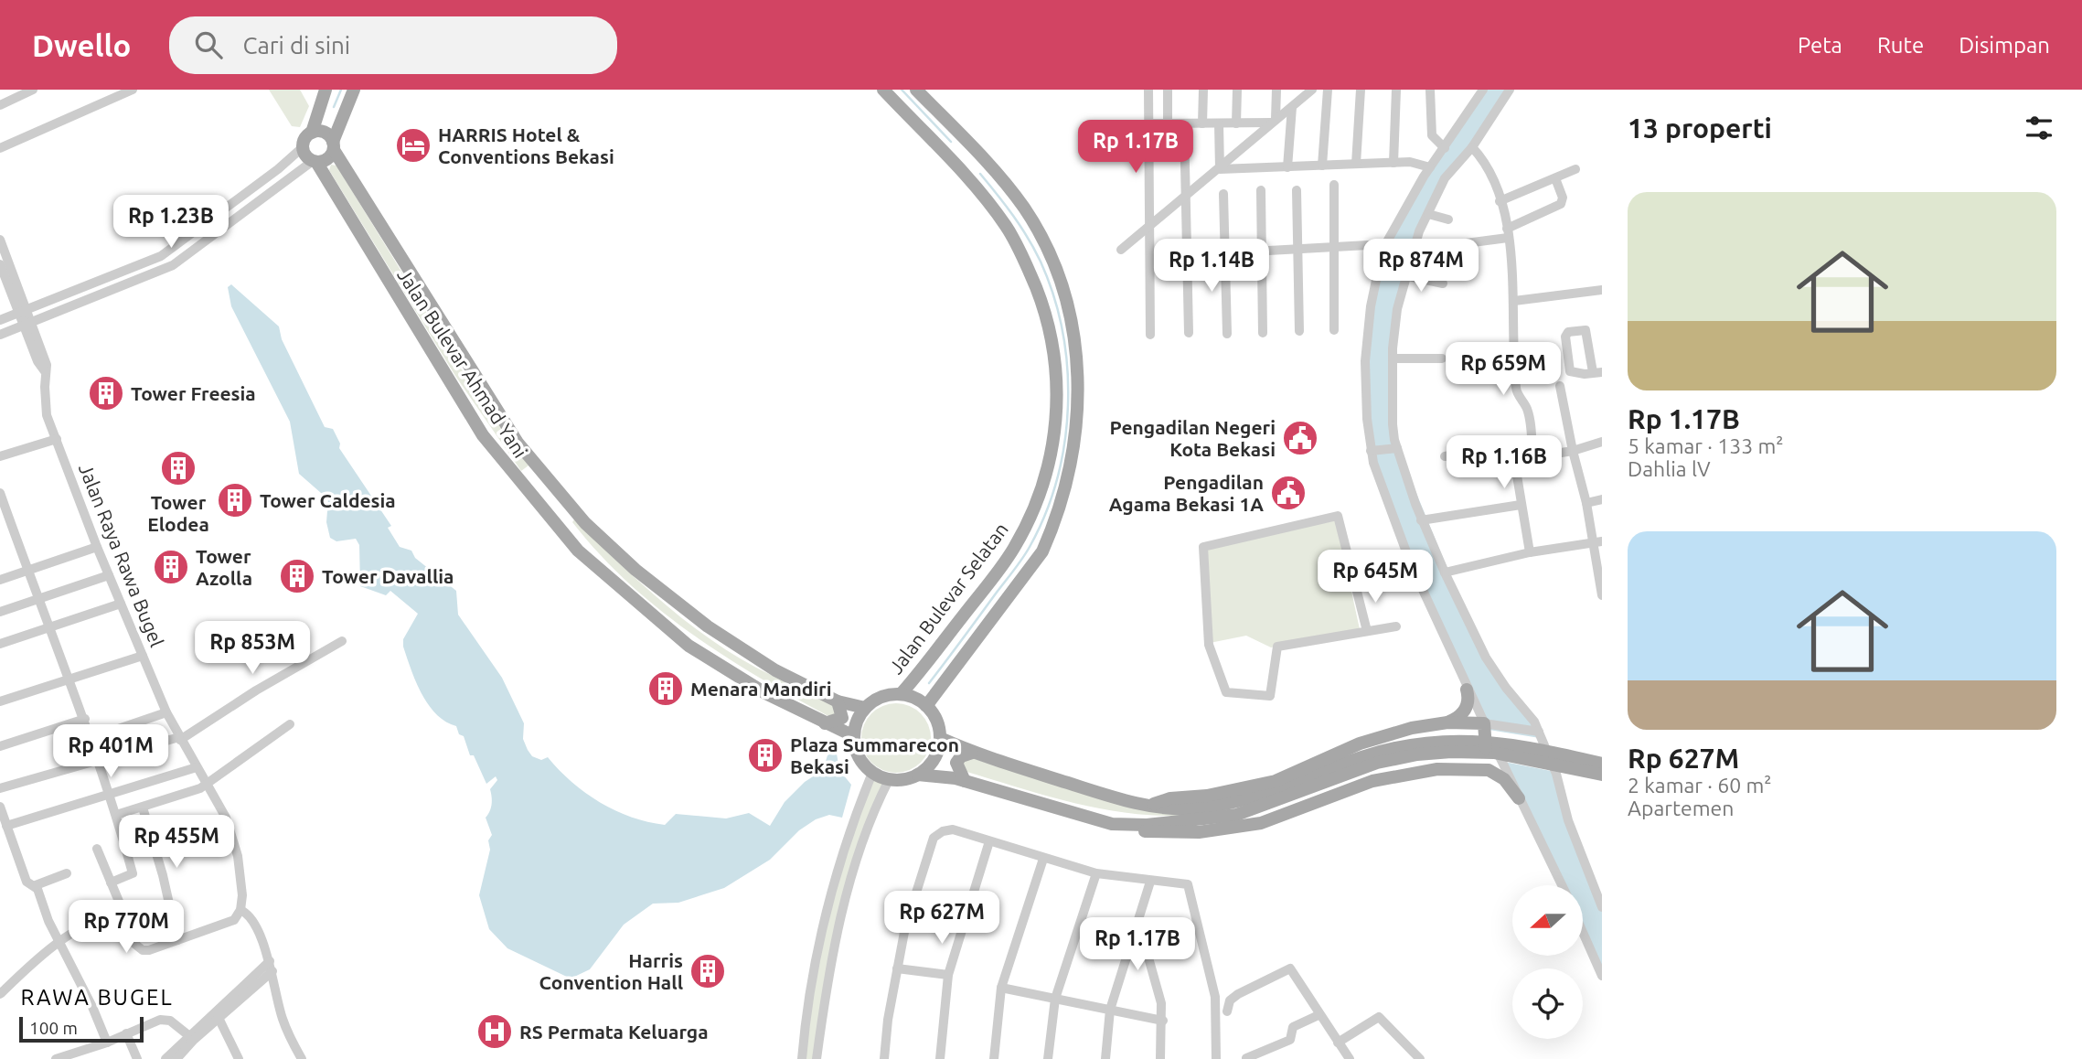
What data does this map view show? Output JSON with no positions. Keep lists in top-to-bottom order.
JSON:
{
  "streets": {
    "main road": ["Jalan Bulevar Ahmad Yani", "Jalan Bulevar Selatan"],
    "street": ["Jalan Raya Rawa Bugel"]
  },
  "crossings": [
    ["Jalan Bulevar Ahmad Yani", "Jalan Bulevar Selatan"]
  ],
  "districts": ["RAWA BUGEL"],
  "places": {
    "hotel": ["HARRIS Hotel & Conventions Bekasi"],
    "building": [
      "Tower Freesia",
      "Tower Elodea",
      "Tower Caldesia",
      "Tower Azolla",
      "Tower Davallia",
      "Menara Mandiri",
      "Plaza Summarecon Bekasi",
      "Harris Convention Hall"
    ],
    "public building": ["Pengadilan Negeri Kota Bekasi", "Pengadilan Agama Bekasi 1A"],
    "hospital": ["RS Permata Keluarga"]
  },
  "scale_bar": "100 m",
  "north": "left",
  "page": {
    "header": "Dwello",
    "search": "Cari di sini",
    "nav": ["Peta", "Rute", "Disimpan"],
    "heading": "13 properti",
    "price": [
      "Rp 1.17B",
      "Rp 1.23B",
      "Rp 1.14B",
      "Rp 874M",
      "Rp 659M",
      "Rp 1.16B",
      "Rp 645M",
      "Rp 853M",
      "Rp 401M",
      "Rp 455M",
      "Rp 627M",
      "Rp 770M",
      "Rp 1.17B"
    ],
    "list": [
      {
        "name": "Rp 1.17B",
        "note": "5 kamar · 133 m² · Dahlia lV"
      },
      {
        "name": "Rp 627M",
        "note": "2 kamar · 60 m² · Apartemen"
      }
    ],
    "scale": "100 m"
  }
}
